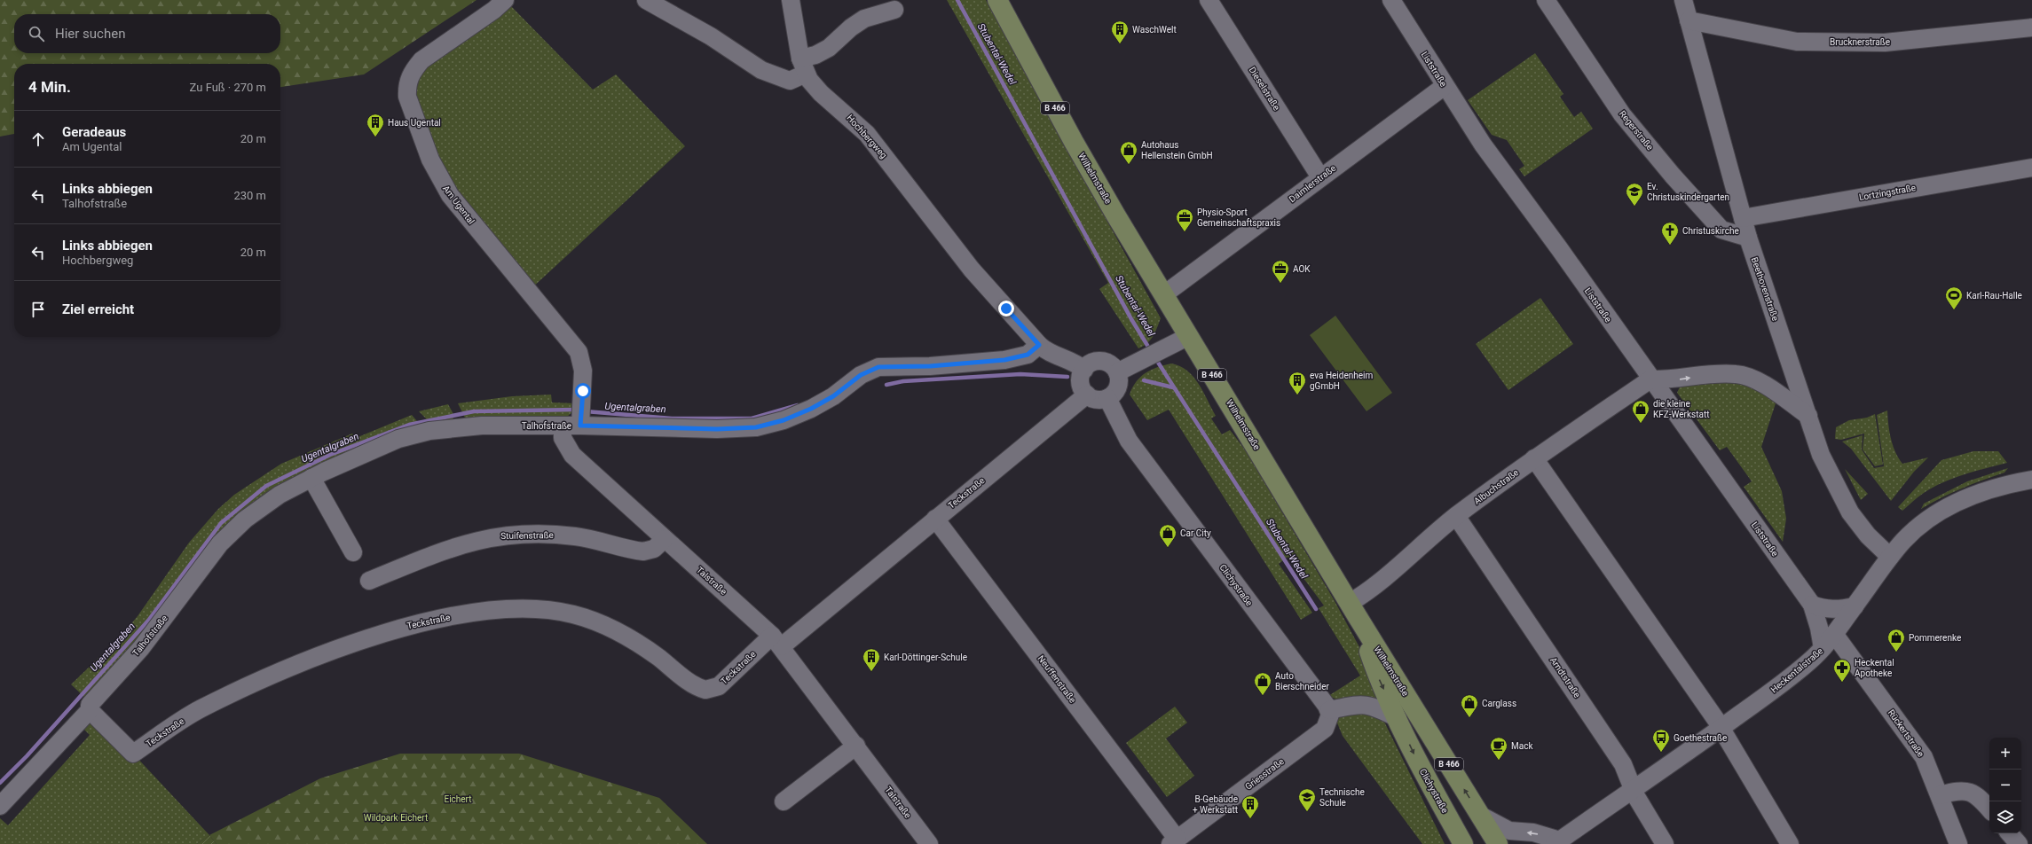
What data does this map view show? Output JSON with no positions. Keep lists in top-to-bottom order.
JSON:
{
  "streets": {
    "main road": ["B 466", "Wilhelmstraße", "Clichystraße"],
    "street": [
      "Brucknerstraße",
      "Liststraße",
      "Dieselstraße",
      "Regerstraße",
      "Hochbergweg",
      "Daimlerstraße",
      "Lortzingstraße",
      "Am Ugental",
      "Beethovenstraße",
      "Talhofstraße",
      "Albuchstraße",
      "Teckstraße",
      "Stuifenstraße",
      "Talstraße",
      "Heckentalstraße",
      "Arndtstraße",
      "Neuffenstraße",
      "Rückertstraße",
      "Griesstraße"
    ]
  },
  "crossings": [
    ["Brucknerstraße", "Beethovenstraße"],
    ["Liststraße", "Daimlerstraße"],
    ["Liststraße", "Albuchstraße"],
    ["Liststraße", "Heckentalstraße"],
    ["Dieselstraße", "Daimlerstraße"],
    ["Regerstraße", "Beethovenstraße"],
    ["Hochbergweg", "Talhofstraße"],
    ["Wilhelmstraße", "Daimlerstraße"],
    ["Wilhelmstraße", "Albuchstraße"],
    ["Wilhelmstraße", "Clichystraße"],
    ["Wilhelmstraße", "Heckentalstraße"],
    ["Lortzingstraße", "Beethovenstraße"],
    ["Am Ugental", "Talhofstraße"],
    ["Beethovenstraße", "Heckentalstraße"],
    ["Talhofstraße", "Teckstraße"],
    ["Talhofstraße", "Talstraße"],
    ["Albuchstraße", "Clichystraße"],
    ["Albuchstraße", "Arndtstraße"],
    ["Teckstraße", "Talstraße"],
    ["Teckstraße", "Clichystraße"],
    ["Teckstraße", "Neuffenstraße"],
    ["Stuifenstraße", "Talstraße"],
    ["Clichystraße", "Griesstraße"],
    ["Heckentalstraße", "Arndtstraße"],
    ["Heckentalstraße", "Rückertstraße"],
    ["Neuffenstraße", "Griesstraße"]
  ],
  "one_way": ["Clichystraße"],
  "water": ["Stubental-Wedel", "Ugentalgraben"],
  "parks": ["Eichert", "Wildpark Eichert"],
  "places": {
    "building": [
      "WaschWelt",
      "Haus Ugental",
      "eva Heidenheim gGmbH",
      "Karl-Döttinger-Schule",
      "B-Gebäude + Werkstatt"
    ],
    "shop": [
      "Autohaus Hellenstein GmbH",
      "die kleine KFZ-Werkstatt",
      "Car City",
      "Pommerenke",
      "Auto Bierschneider",
      "Carglass"
    ],
    "school or university": ["Ev. Christuskindergarten", "Technische Schule"],
    "office": ["Physio-Sport Gemeinschaftspraxis", "AOK"],
    "church": ["Christuskirche"],
    "sports": ["Karl-Rau-Halle"],
    "pharmacy": ["Heckental Apotheke"],
    "bus stop": ["Goethestraße"],
    "cafe": ["Mack"]
  },
  "page": {
    "search": "Hier suchen",
    "heading": ["4 Min.", "Zu Fuß · 270 m"],
    "list": [
      ["Geradeaus", "Am Ugental", "20 m"],
      ["Links abbiegen", "Talhofstraße", "230 m"],
      ["Links abbiegen", "Hochbergweg", "20 m"],
      "Ziel erreicht"
    ],
    "map_buttons": ["+", "−"]
  }
}
